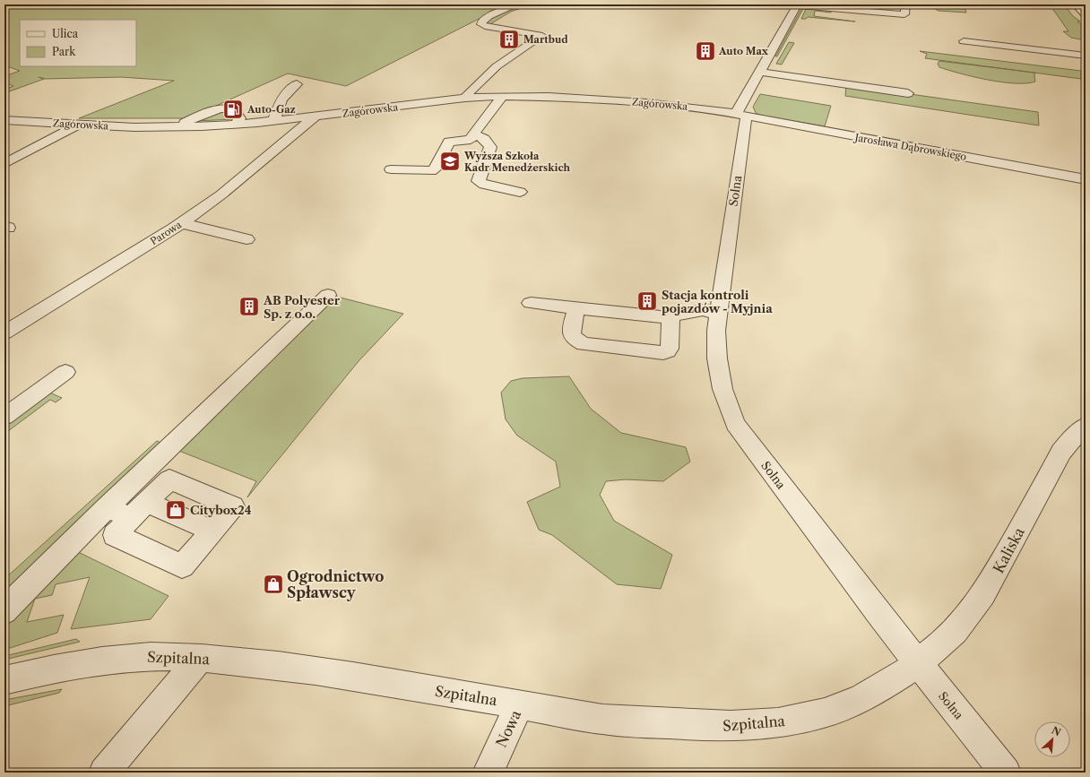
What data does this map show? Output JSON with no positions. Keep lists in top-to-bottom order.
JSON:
{
  "streets": {
    "street": [
      "Zagórowska",
      "Jarosława Dąbrowskiego",
      "Solna",
      "Parowa",
      "Kaliska",
      "Szpitalna",
      "Nowa"
    ]
  },
  "crossings": [
    ["Zagórowska", "Jarosława Dąbrowskiego"],
    ["Zagórowska", "Solna"],
    ["Zagórowska", "Parowa"],
    ["Jarosława Dąbrowskiego", "Solna"],
    ["Solna", "Kaliska"],
    ["Solna", "Szpitalna"],
    ["Kaliska", "Szpitalna"],
    ["Szpitalna", "Nowa"]
  ],
  "places": {
    "building": [
      "Martbud",
      "Auto Max",
      "Stacja kontroli pojazdów - Myjnia",
      "AB Polyester Sp. z o.o."
    ],
    "fuel station": ["Auto-Gaz"],
    "school or university": ["Wyższa Szkoła Kadr Menedżerskich"],
    "shop": ["Citybox24", "Ogrodnictwo Spławscy"]
  },
  "legend": ["Ulica", "Park"],
  "north": "top right"
}
